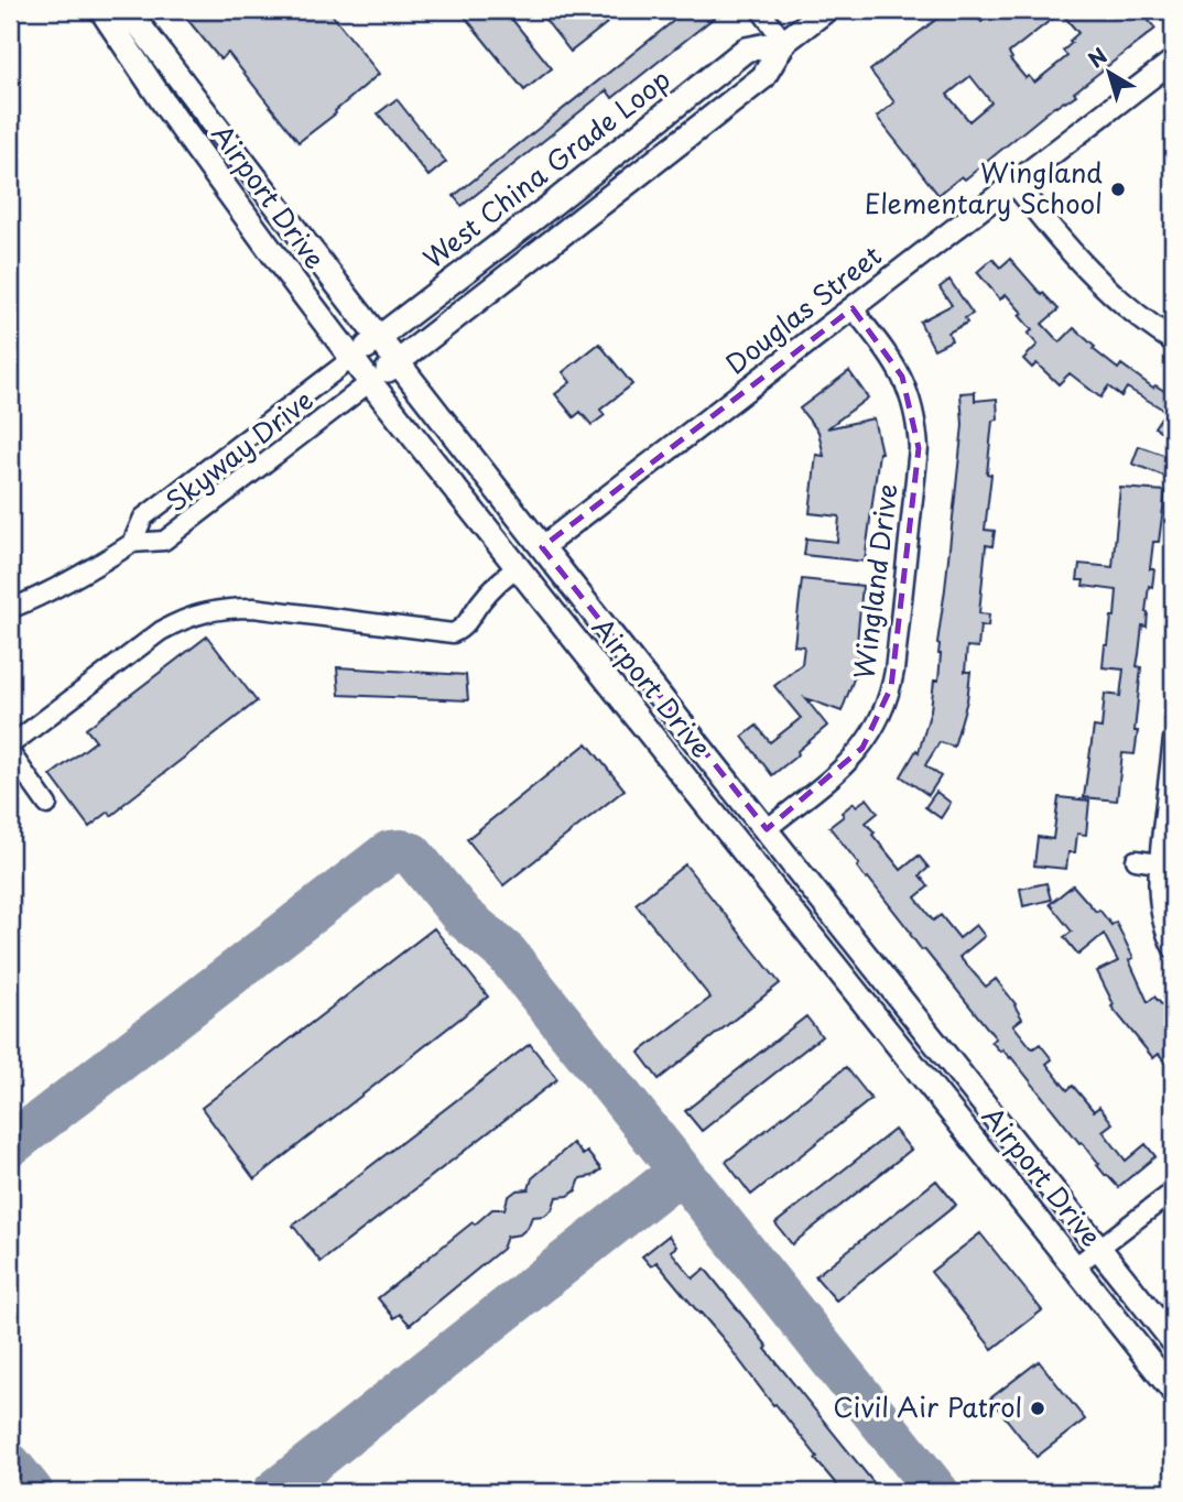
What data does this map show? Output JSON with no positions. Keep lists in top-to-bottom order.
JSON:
{
  "streets": {
    "main road": ["West China Grade Loop", "Airport Drive"],
    "street": ["Douglas Street", "Skyway Drive", "Wingland Drive"]
  },
  "crossings": [
    ["West China Grade Loop", "Airport Drive"],
    ["West China Grade Loop", "Skyway Drive"],
    ["Airport Drive", "Douglas Street"],
    ["Airport Drive", "Skyway Drive"],
    ["Airport Drive", "Wingland Drive"],
    ["Douglas Street", "Wingland Drive"]
  ],
  "places": ["Wingland Elementary School", "Civil Air Patrol"],
  "north": "top left"
}
